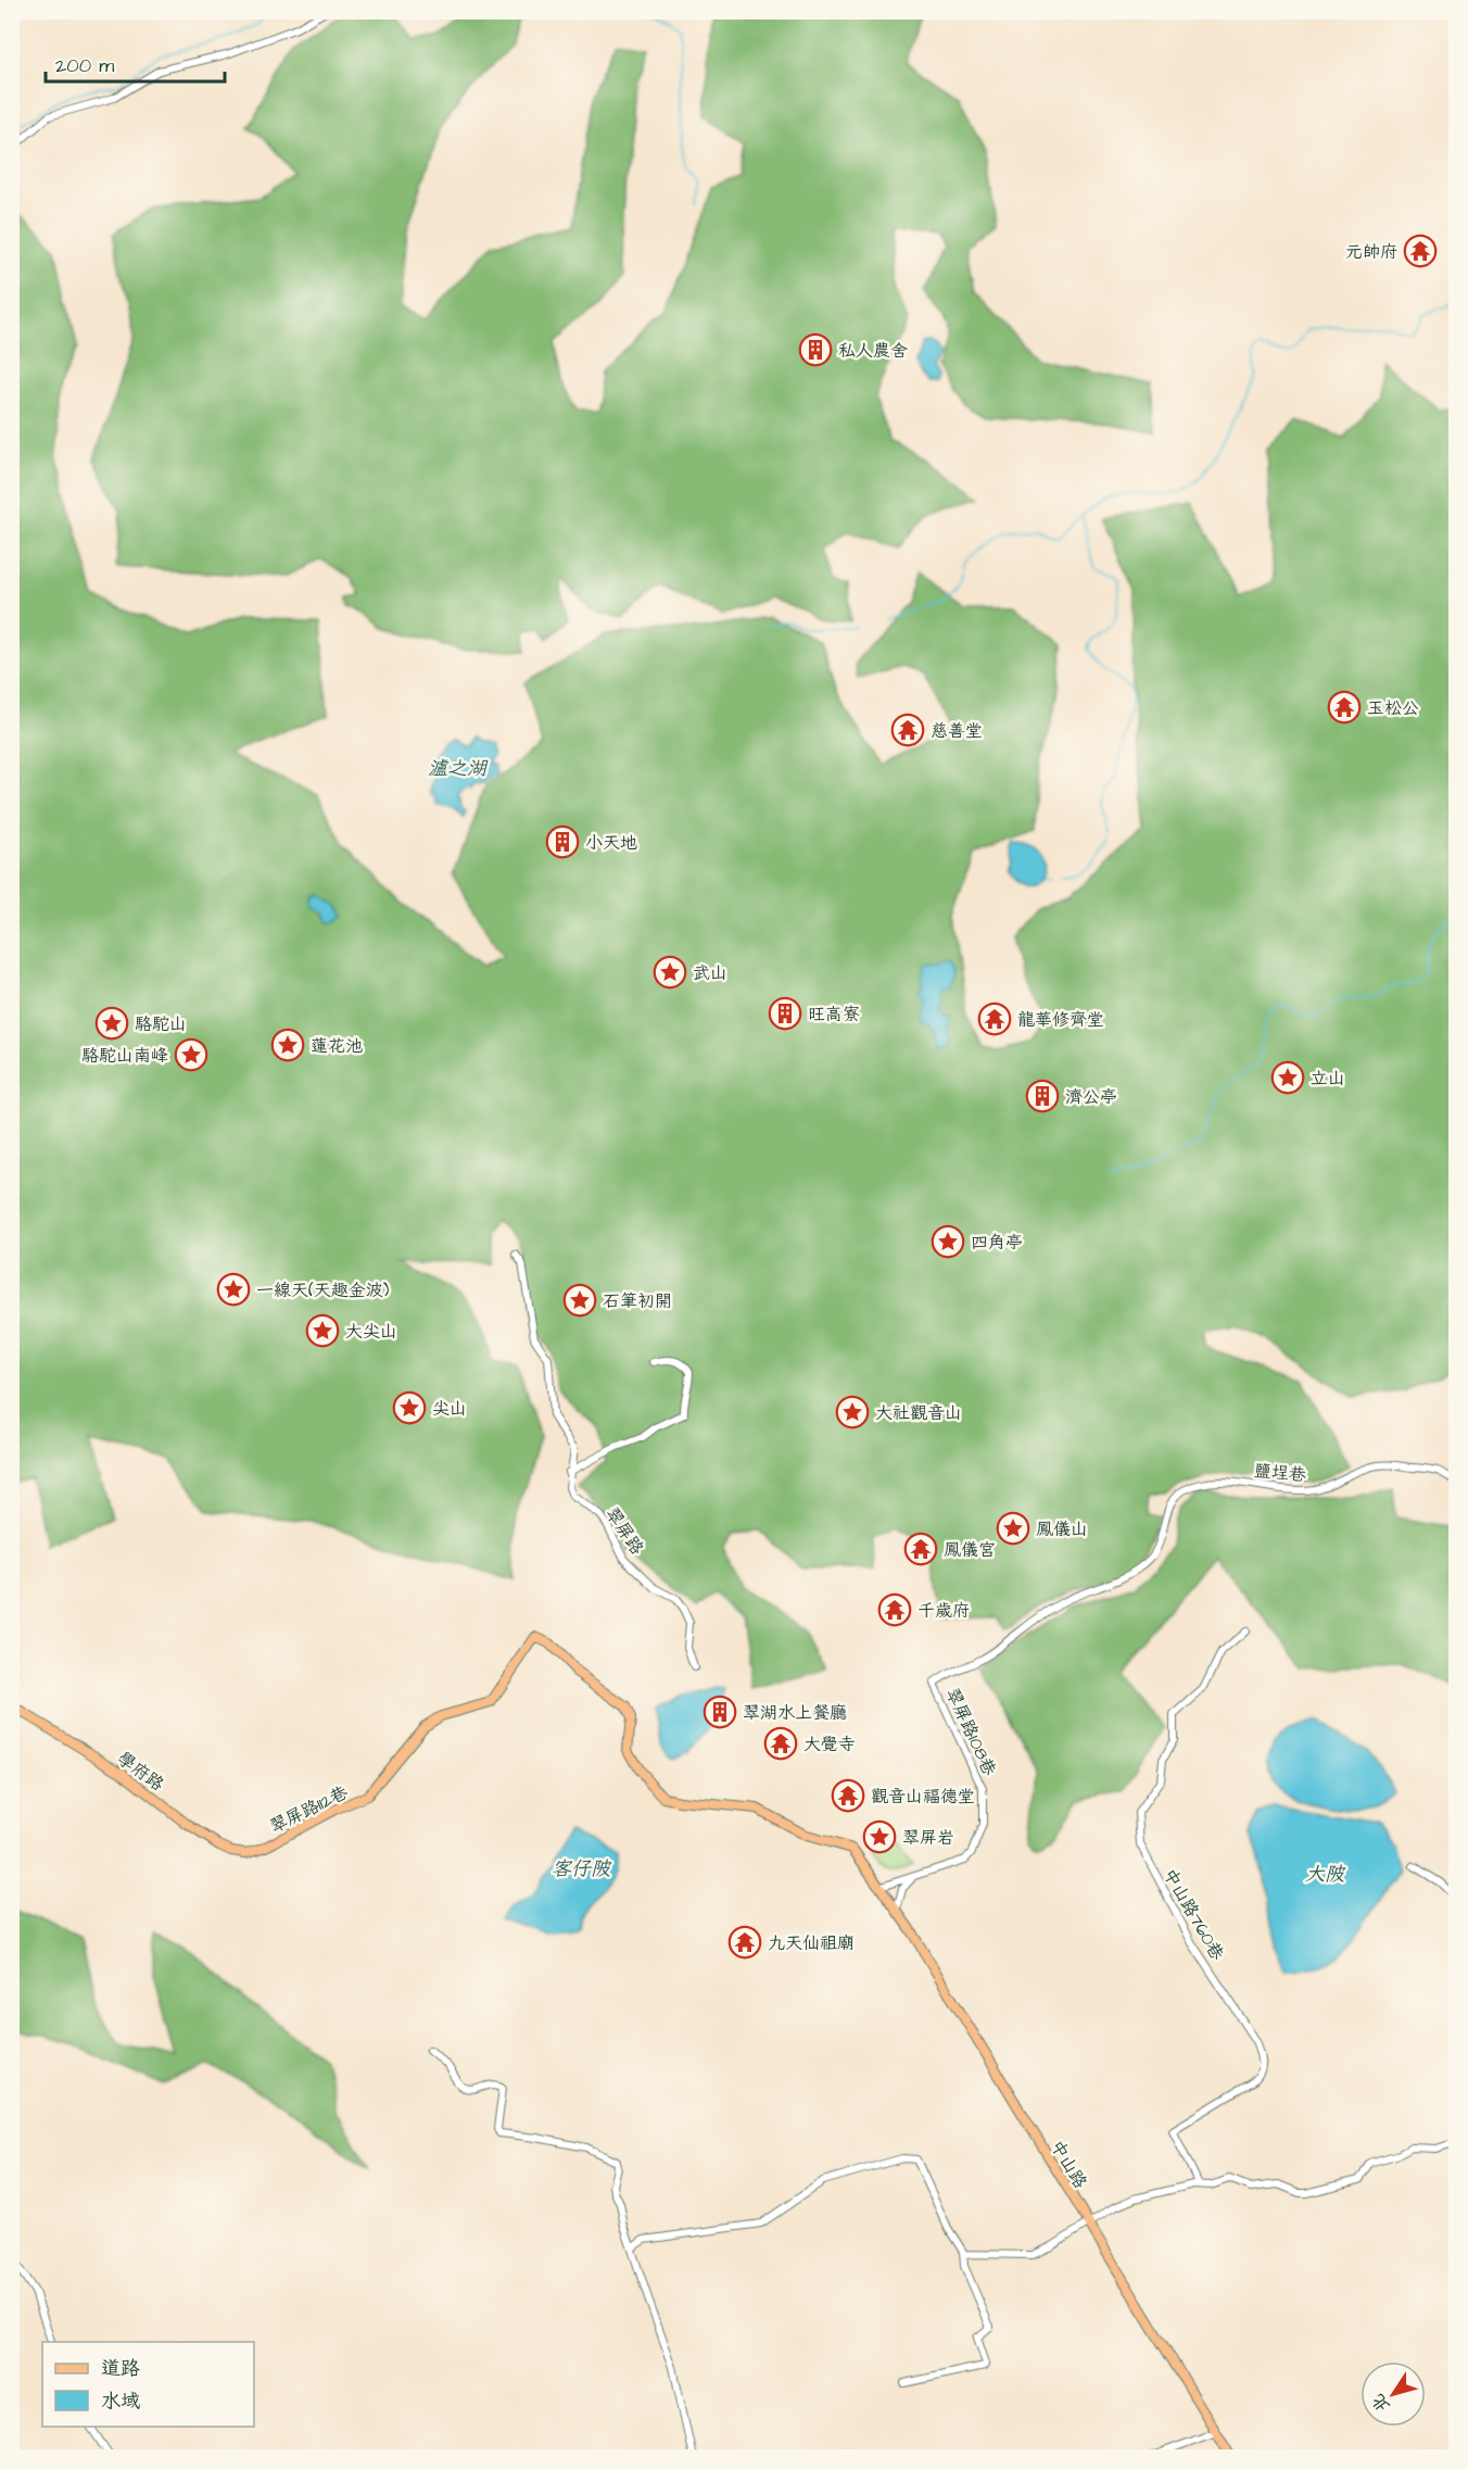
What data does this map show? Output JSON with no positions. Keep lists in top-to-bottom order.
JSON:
{
  "streets": {
    "main road": ["學府路", "翠屏路112巷", "中山路"],
    "street": [
      "鹽埕巷",
      "翠屏路",
      "翠屏路108巷",
      "中山路760巷"
    ]
  },
  "crossings": [
    ["鹽埕巷", "翠屏路108巷"],
    ["翠屏路108巷", "翠屏路112巷"],
    ["翠屏路108巷", "中山路"],
    ["學府路", "翠屏路112巷"],
    ["翠屏路112巷", "中山路"]
  ],
  "water": ["瀘之湖", "客仔陂", "大陂"],
  "places": {
    "temple": [
      "元帥府",
      "玉松公",
      "慈善堂",
      "龍華修齊堂",
      "鳳儀宮",
      "千歲府",
      "大覺寺",
      "觀音山福德堂",
      "九天仙祖廟"
    ],
    "building": [
      "私人農舍",
      "小天地",
      "旺高寮",
      "濟公亭",
      "翠湖水上餐廳"
    ],
    "place": [
      "武山",
      "駱駝山",
      "蓮花池",
      "駱駝山南峰",
      "立山",
      "四角亭",
      "一線天(天趣金波)",
      "石筆初開",
      "大尖山",
      "尖山",
      "大社觀音山",
      "鳳儀山",
      "翠屏岩"
    ]
  },
  "legend": ["道路", "水域"],
  "scale_bar": "200 m",
  "north": "bottom left"
}
